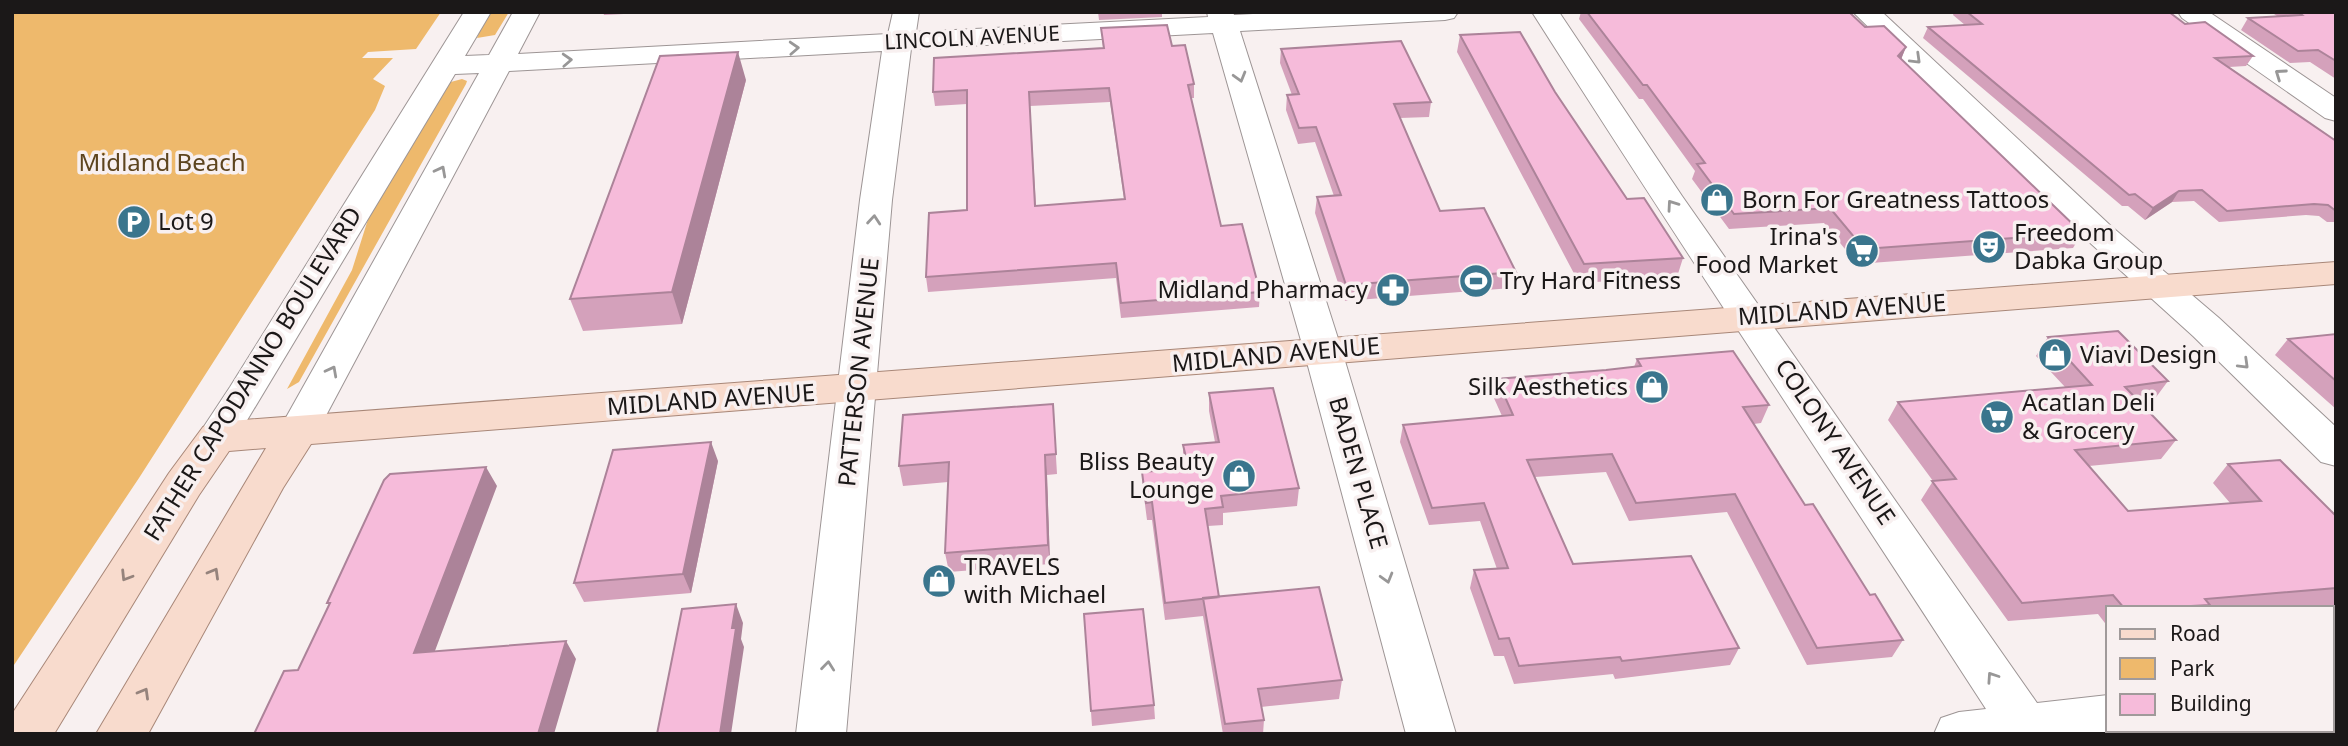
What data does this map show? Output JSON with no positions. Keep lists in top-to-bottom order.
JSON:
{
  "streets": {
    "main road": ["MIDLAND AVENUE", "FATHER CAPODANNO BOULEVARD"],
    "street": [
      "LINCOLN AVENUE",
      "PATTERSON AVENUE",
      "COLONY AVENUE",
      "BADEN PLACE"
    ]
  },
  "crossings": [
    ["LINCOLN AVENUE", "PATTERSON AVENUE"],
    ["LINCOLN AVENUE", "FATHER CAPODANNO BOULEVARD"],
    ["LINCOLN AVENUE", "BADEN PLACE"],
    ["MIDLAND AVENUE", "PATTERSON AVENUE"],
    ["MIDLAND AVENUE", "FATHER CAPODANNO BOULEVARD"],
    ["MIDLAND AVENUE", "COLONY AVENUE"],
    ["MIDLAND AVENUE", "BADEN PLACE"]
  ],
  "one_way": [
    "LINCOLN AVENUE",
    "PATTERSON AVENUE",
    "FATHER CAPODANNO BOULEVARD",
    "BADEN PLACE"
  ],
  "parks": ["Midland Beach"],
  "places": {
    "shop": [
      "Born For Greatness Tattoos",
      "Viavi Design",
      "Silk Aesthetics",
      "Bliss Beauty Lounge",
      "TRAVELS with Michael"
    ],
    "parking": ["Lot 9"],
    "theatre": ["Freedom Dabka Group"],
    "supermarket": ["Irina's Food Market", "Acatlan Deli & Grocery"],
    "sports": ["Try Hard Fitness"],
    "pharmacy": ["Midland Pharmacy"]
  },
  "legend": ["Road", "Park", "Building"]
}
